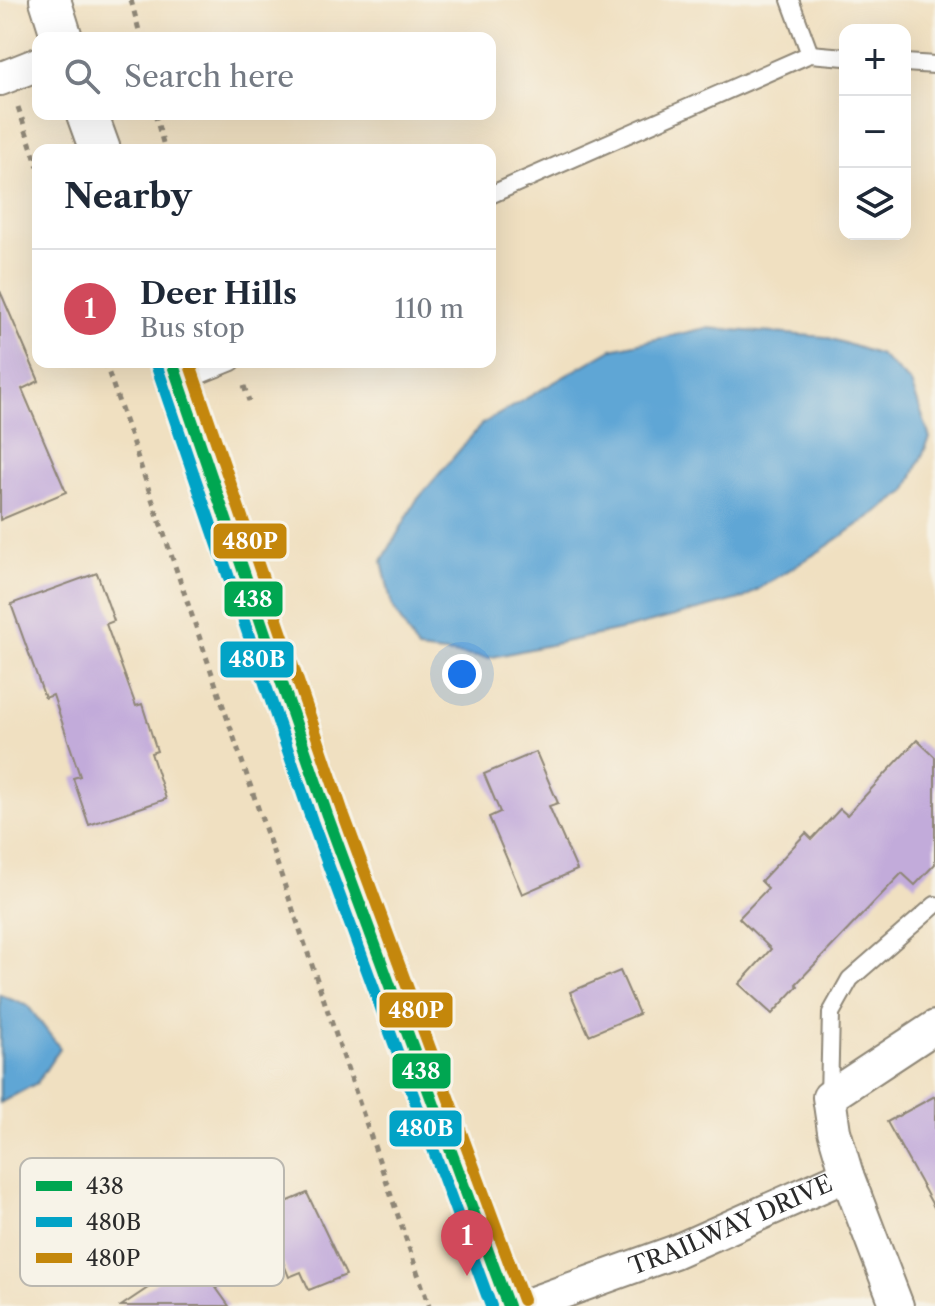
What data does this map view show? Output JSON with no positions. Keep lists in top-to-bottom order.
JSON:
{
  "streets": {
    "street": ["TRAILWAY DRIVE"]
  },
  "lines": ["transit line 438", "transit line 480B", "transit line 480P"],
  "legend": ["438", "480B", "480P"],
  "page": {
    "map_buttons": ["+", "−"],
    "search": "Search here",
    "heading": "Nearby",
    "list": [
      {
        "mark": "1",
        "name": "Deer Hills",
        "note": "Bus stop",
        "value": "110 m"
      }
    ],
    "pins": "1"
  }
}
